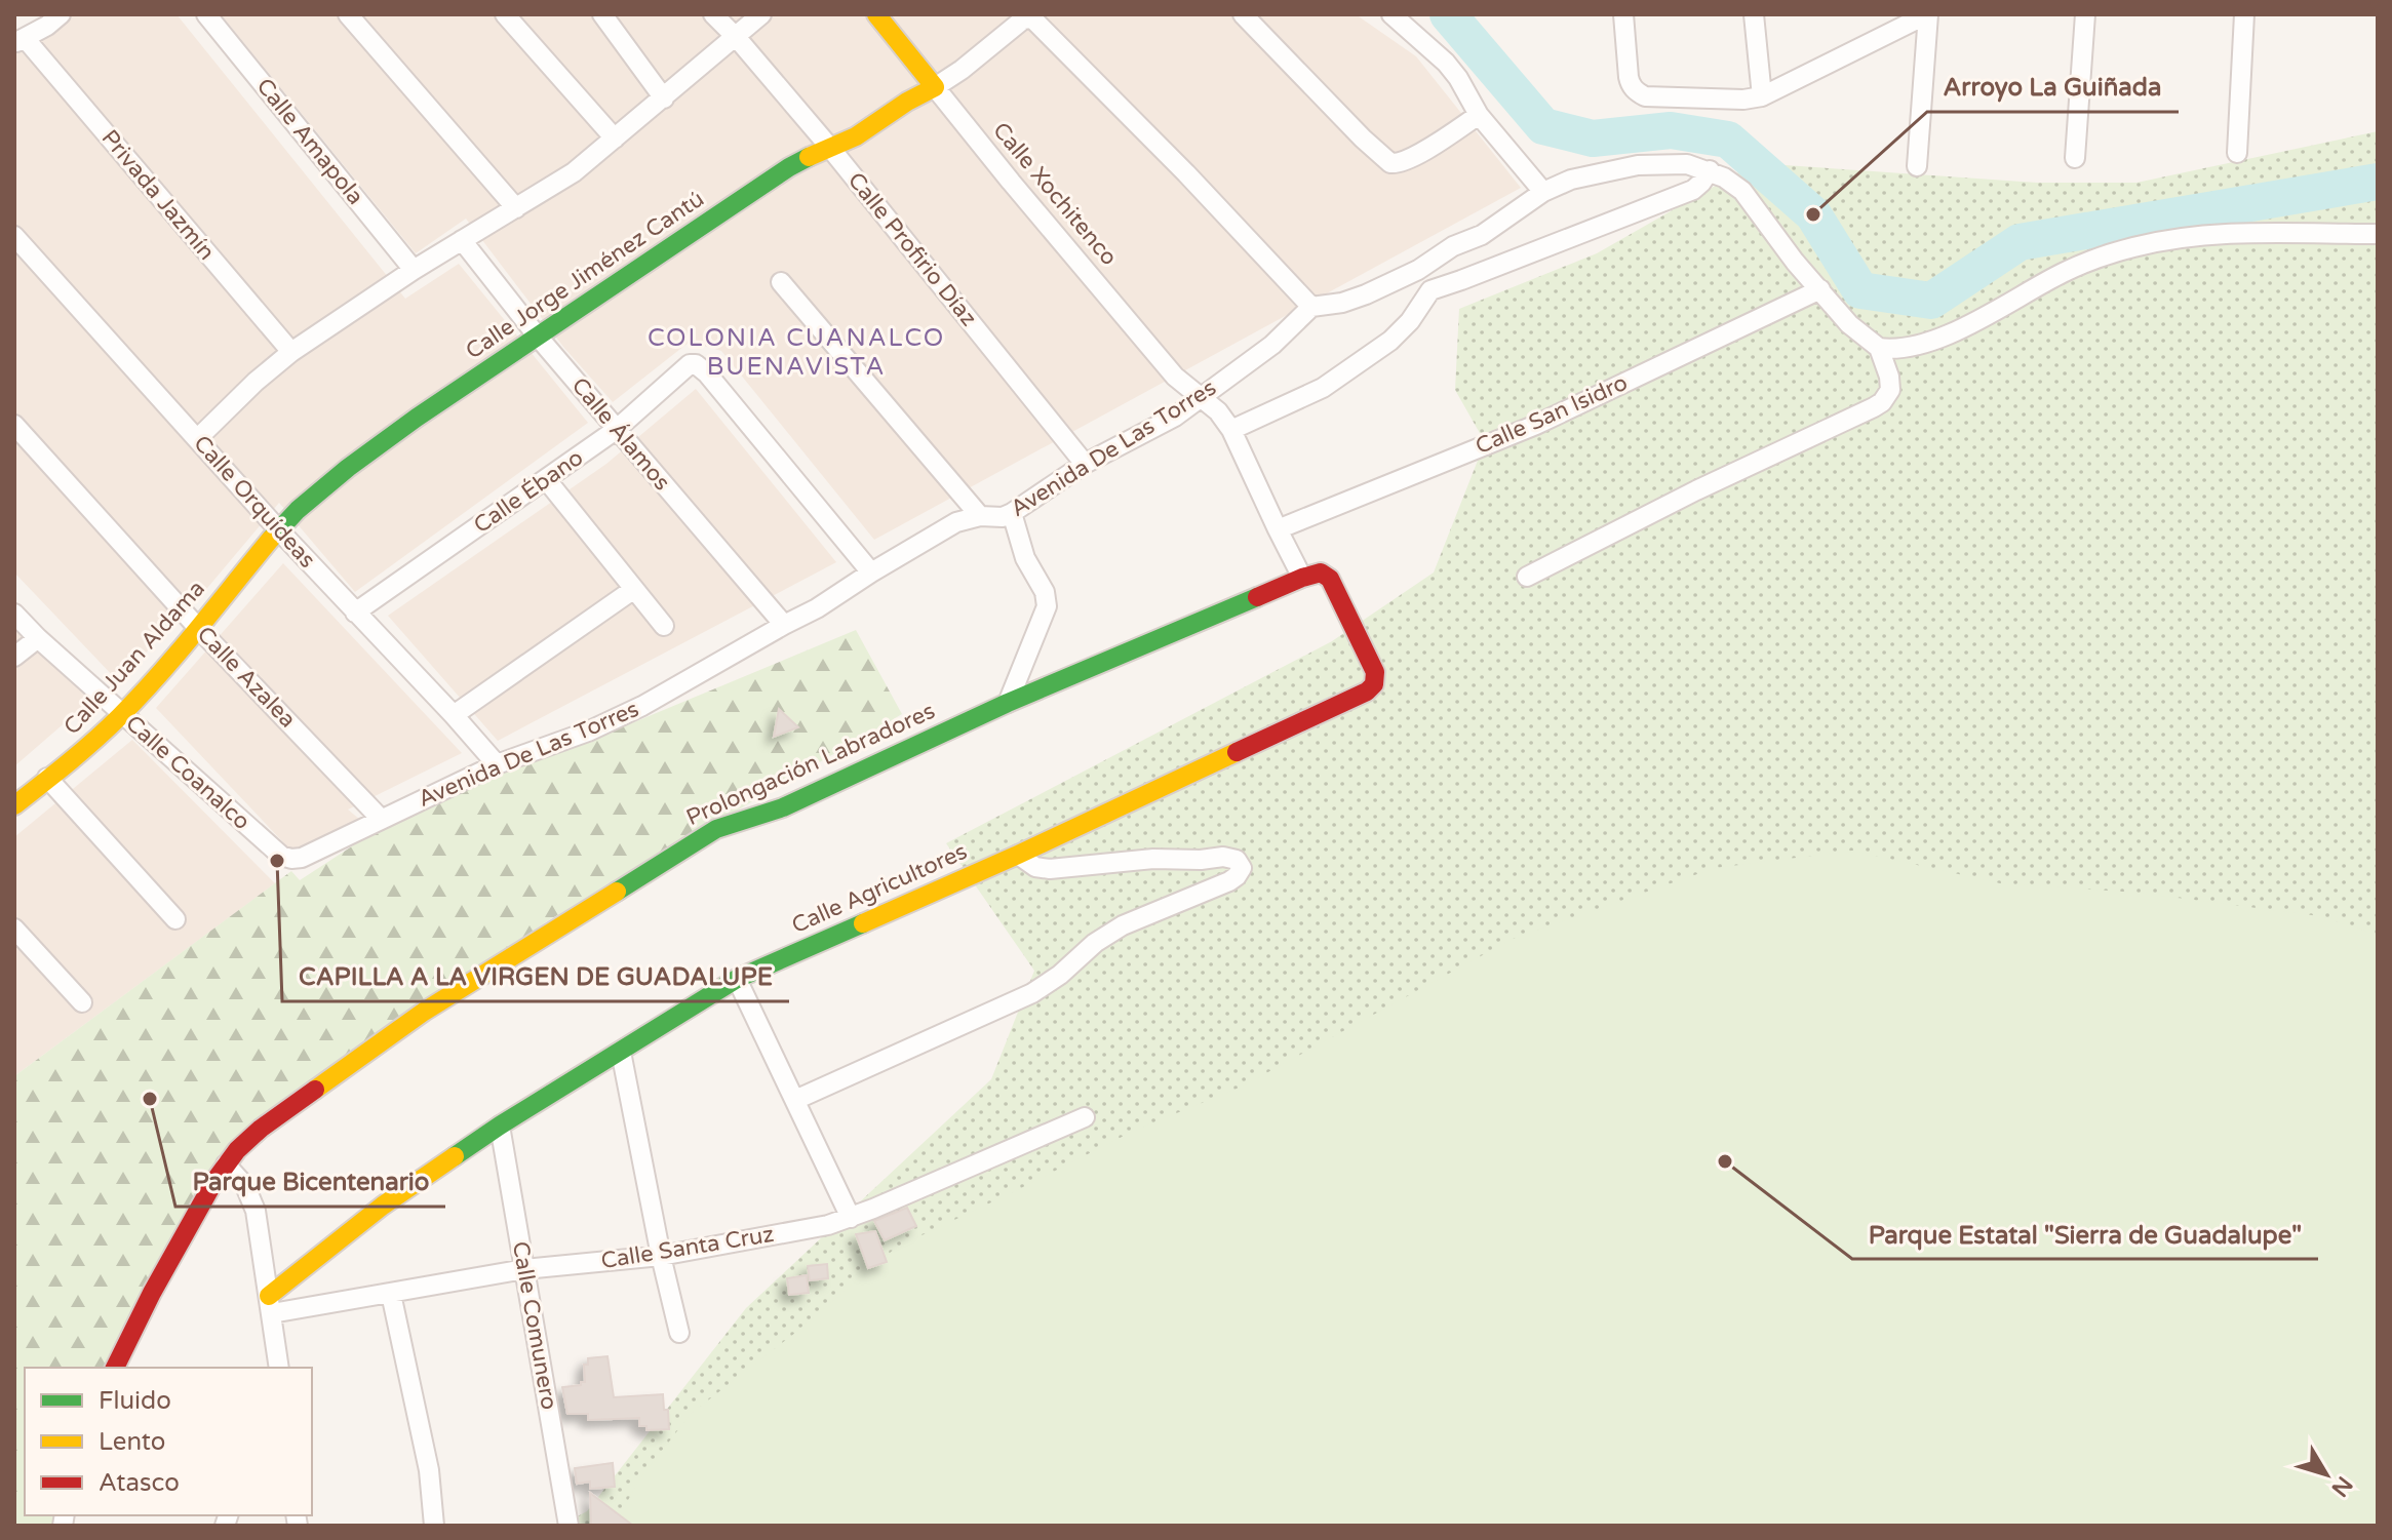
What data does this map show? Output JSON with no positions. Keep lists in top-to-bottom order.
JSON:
{
  "streets": {
    "street": [
      "Calle Amapola",
      "Calle Xochitenco",
      "Privada Jazmín",
      "Calle Profirio Díaz",
      "Calle Jorge Jiménez Cantú",
      "Calle San Isidro",
      "Calle Álamos",
      "Avenida De Las Torres",
      "Calle Ébano",
      "Calle Orquídeas",
      "Calle Juan Aldama",
      "Calle Azalea",
      "Prolongación Labradores",
      "Calle Coanalco",
      "Calle Agricultores",
      "Calle Santa Cruz",
      "Calle Comunero"
    ]
  },
  "crossings": [
    ["Calle Xochitenco", "Calle Jorge Jiménez Cantú"],
    ["Calle Xochitenco", "Calle San Isidro"],
    ["Calle Xochitenco", "Avenida De Las Torres"],
    ["Calle Xochitenco", "Prolongación Labradores"],
    ["Calle Profirio Díaz", "Calle Jorge Jiménez Cantú"],
    ["Calle Profirio Díaz", "Avenida De Las Torres"],
    ["Calle Jorge Jiménez Cantú", "Calle Álamos"],
    ["Calle Jorge Jiménez Cantú", "Calle Orquídeas"],
    ["Calle Jorge Jiménez Cantú", "Calle Juan Aldama"],
    ["Calle Álamos", "Avenida De Las Torres"],
    ["Calle Álamos", "Calle Ébano"],
    ["Avenida De Las Torres", "Calle Ébano"],
    ["Avenida De Las Torres", "Calle Orquídeas"],
    ["Avenida De Las Torres", "Calle Azalea"],
    ["Avenida De Las Torres", "Calle Coanalco"],
    ["Calle Ébano", "Calle Orquídeas"],
    ["Calle Orquídeas", "Calle Juan Aldama"],
    ["Calle Juan Aldama", "Calle Azalea"],
    ["Calle Juan Aldama", "Calle Coanalco"],
    ["Prolongación Labradores", "Calle Agricultores"],
    ["Calle Agricultores", "Calle Santa Cruz"],
    ["Calle Agricultores", "Calle Comunero"],
    ["Calle Santa Cruz", "Calle Comunero"]
  ],
  "districts": ["COLONIA CUANALCO BUENAVISTA"],
  "places": [
    "Arroyo La Guiñada",
    "CAPILLA A LA VIRGEN DE GUADALUPE",
    "Parque Bicentenario",
    "Parque Estatal \"Sierra de Guadalupe\""
  ],
  "legend": ["Fluido", "Lento", "Atasco"],
  "north": "bottom right"
}
